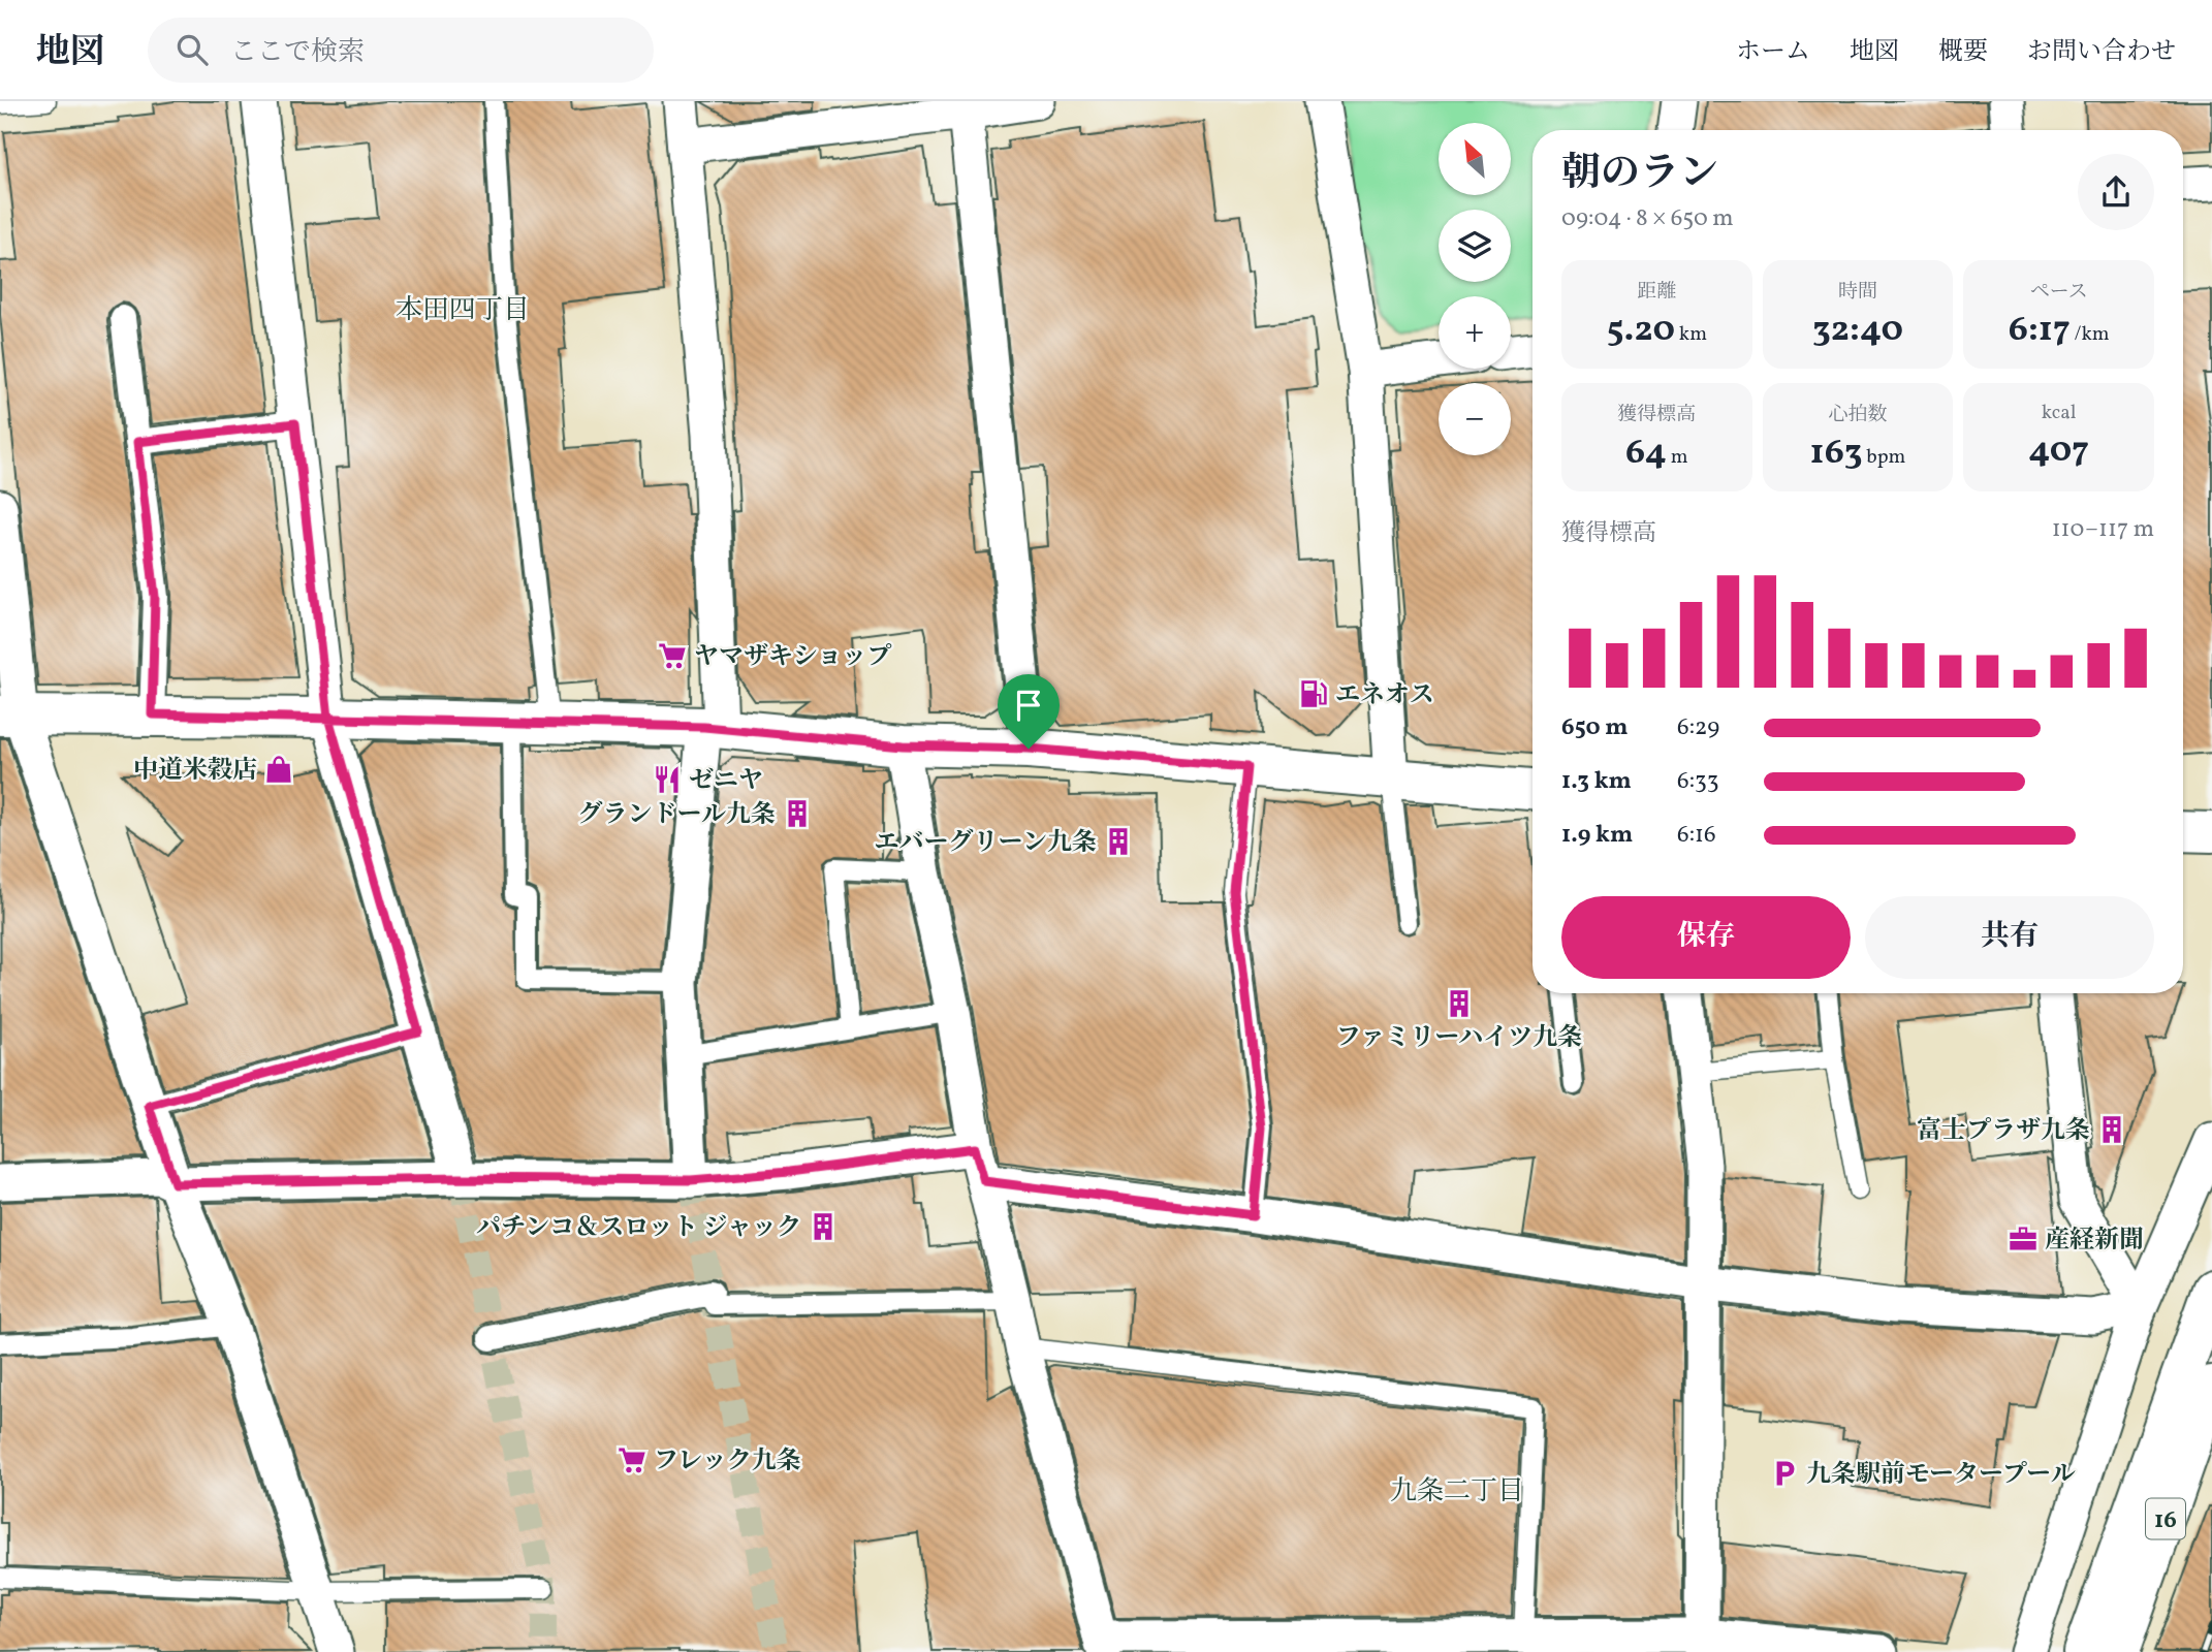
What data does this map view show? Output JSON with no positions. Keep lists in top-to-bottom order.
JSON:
{
  "streets": {
    "main road": ["16"]
  },
  "districts": ["本田四丁目", "九条二丁目"],
  "places": {
    "supermarket": ["ヤマザキショップ", "フレック九条"],
    "fuel station": ["エネオス"],
    "shop": ["中道米穀店"],
    "restaurant": ["ゼニヤ"],
    "building": [
      "グランドール九条",
      "エバーグリーン九条",
      "ファミリーハイツ九条",
      "富士プラザ九条",
      "パチンコ＆スロット ジャック"
    ],
    "office": ["産経新聞"],
    "parking": ["九条駅前モータープール"]
  },
  "north": "top left",
  "page": {
    "header": "地図",
    "search": "ここで検索",
    "nav": [
      "ホーム",
      "地図",
      "概要",
      "お問い合わせ"
    ],
    "map_buttons": ["+", "−"],
    "heading": ["朝のラン", "09:04 · 8 × 650 m"],
    "stats": [
      ["距離", "5.20 km"],
      ["時間", "32:40"],
      ["ペース", "6:17 /km"],
      ["獲得標高", "64 m"],
      ["心拍数", "163 bpm"],
      ["kcal", "407"]
    ],
    "chart": ["獲得標高", "110–117 m"],
    "list": [
      {
        "name": "650 m",
        "note": "6:29"
      },
      {
        "name": "1.3 km",
        "note": "6:33"
      },
      {
        "name": "1.9 km",
        "note": "6:16"
      }
    ],
    "buttons": ["保存", "共有"]
  }
}
